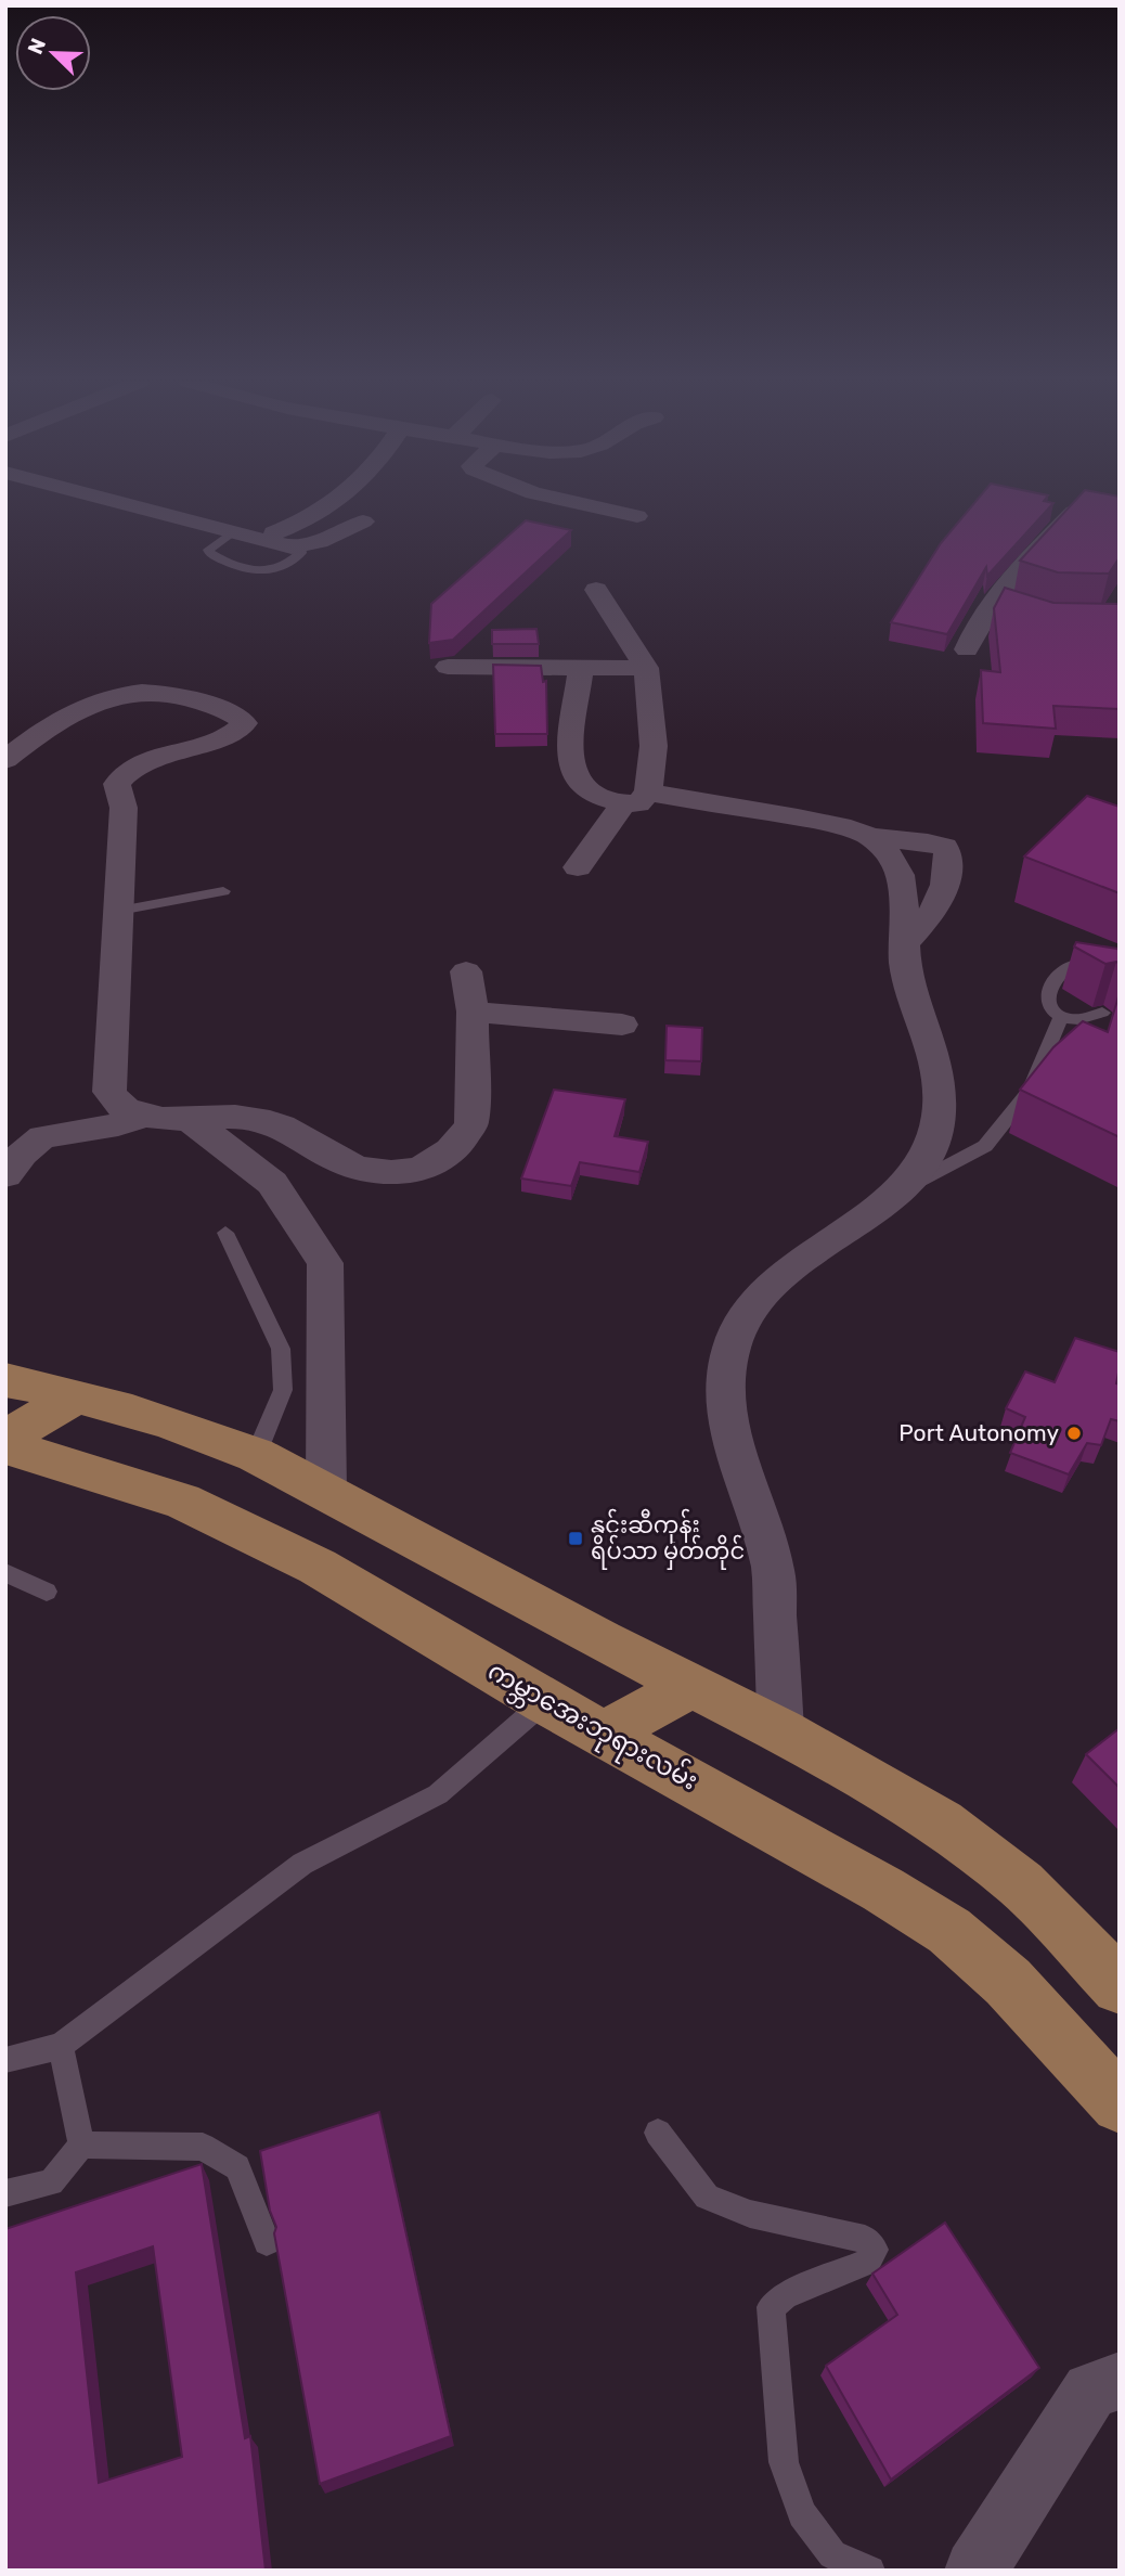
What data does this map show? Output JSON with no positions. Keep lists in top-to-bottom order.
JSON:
{
  "streets": {
    "main road": ["ကမ္ဘာအေးဘုရားလမ်း"]
  },
  "places": {
    "other": ["Port Autonomy"],
    "transit": ["နှင်းဆီကုန်း ရိပ်သာ မှတ်တိုင်"]
  },
  "north": "top left"
}
